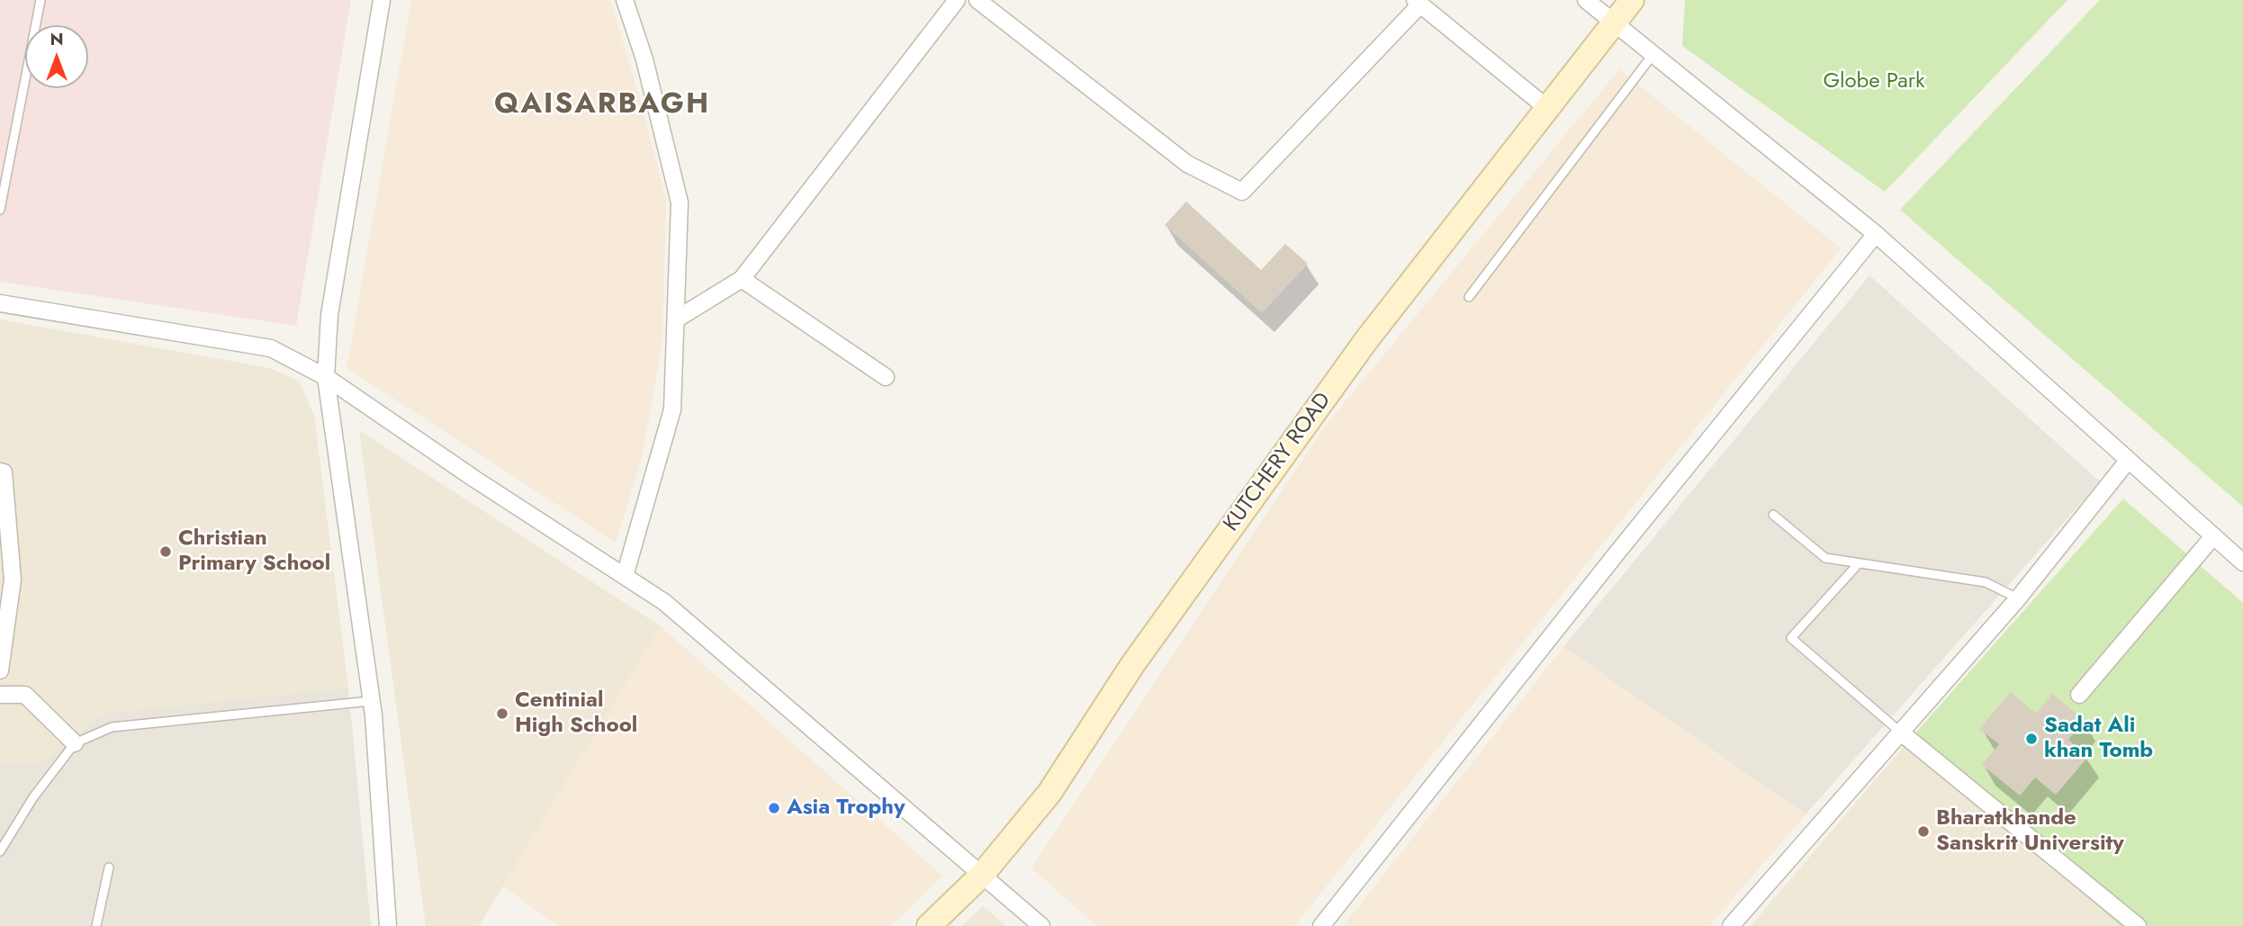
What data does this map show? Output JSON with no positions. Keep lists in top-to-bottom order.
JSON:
{
  "streets": {
    "street": ["KUTCHERY ROAD"]
  },
  "districts": ["QAISARBAGH"],
  "parks": ["Globe Park"],
  "places": [
    "Christian Primary School",
    "Centinial High School",
    "Sadat Ali khan Tomb",
    "Asia Trophy",
    "Bharatkhande Sanskrit University"
  ],
  "north": "top"
}
